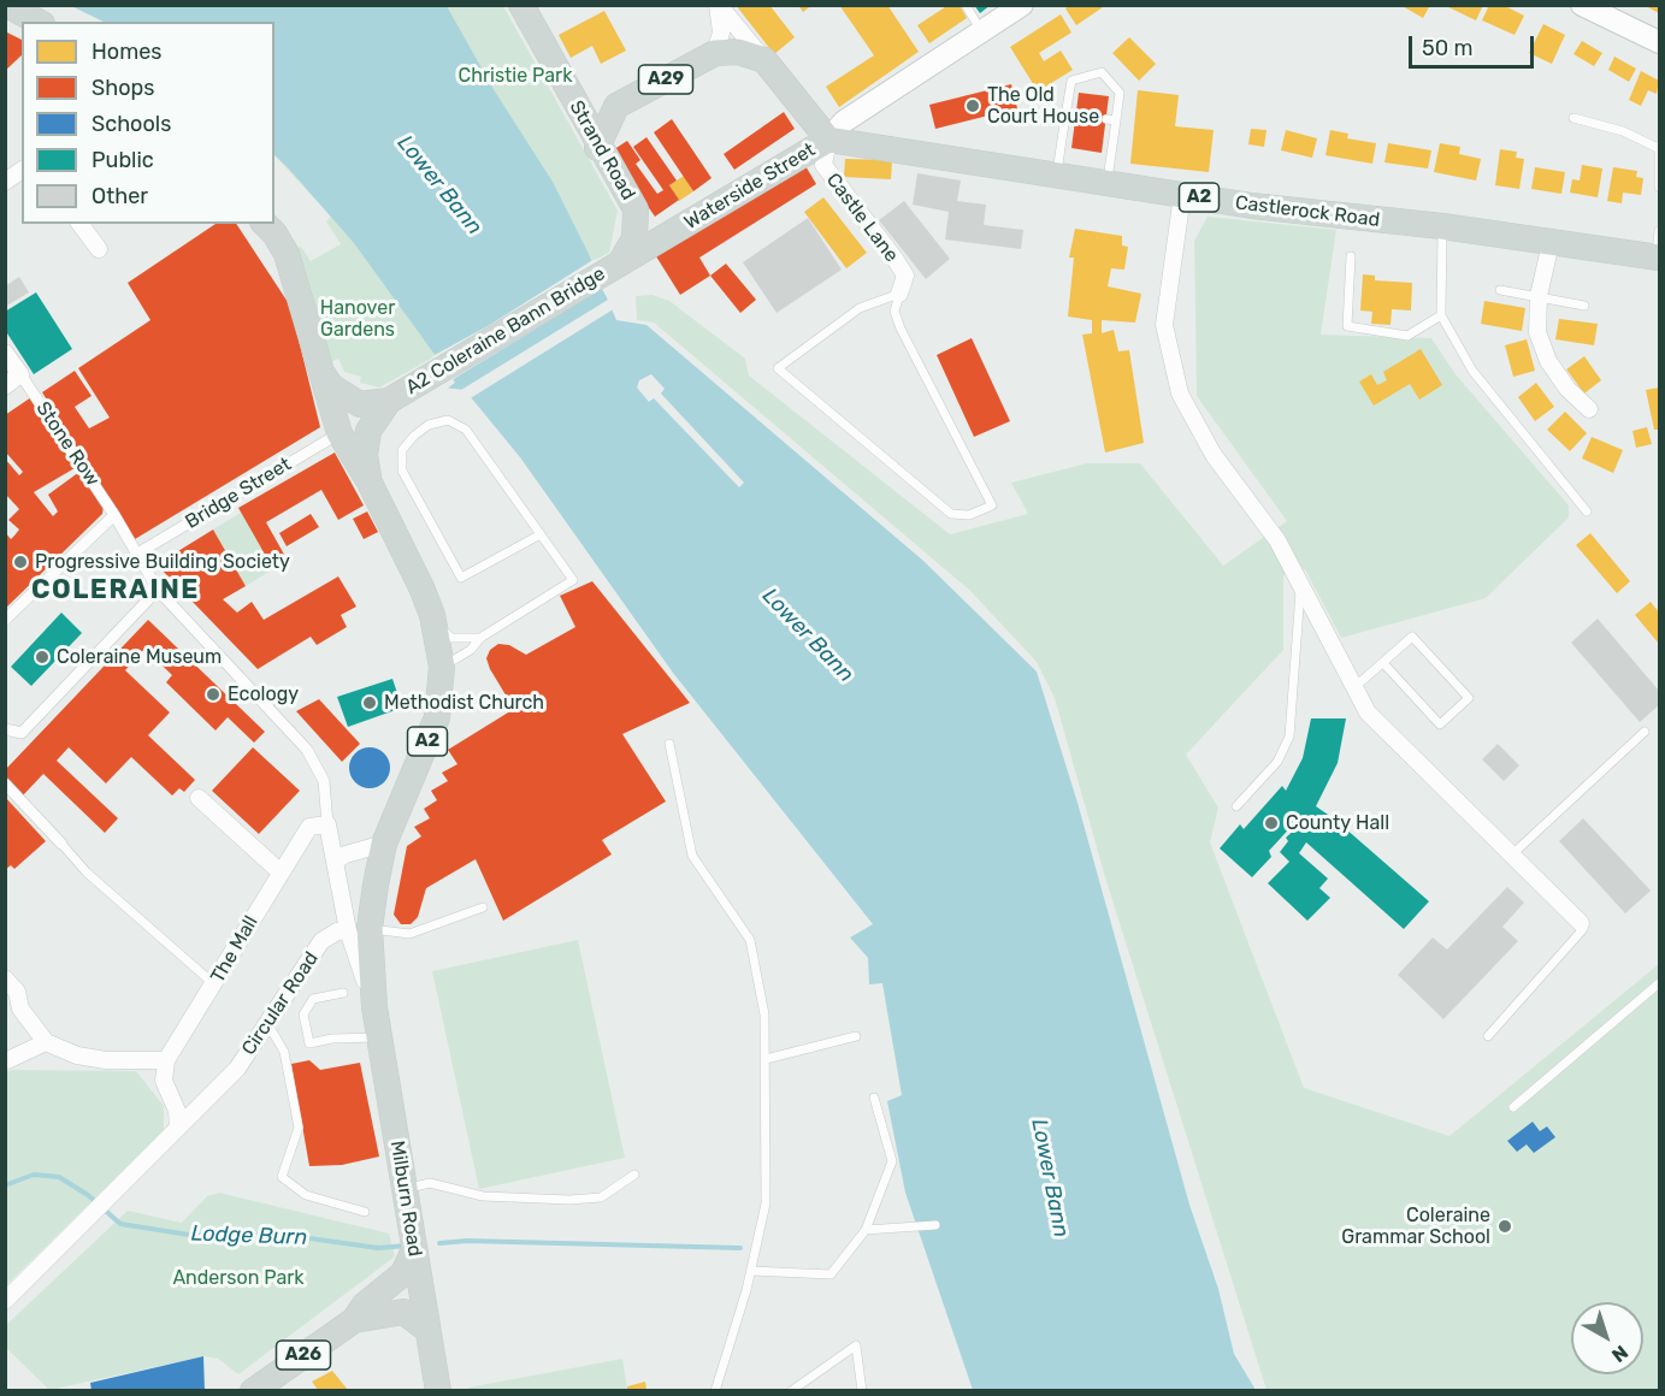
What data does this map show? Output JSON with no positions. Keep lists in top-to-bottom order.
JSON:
{
  "streets": {
    "main road": [
      "A29",
      "Strand Road",
      "Waterside Street",
      "A2",
      "Castlerock Road",
      "A2 Coleraine Bann Bridge",
      "Milburn Road",
      "A26"
    ],
    "street": [
      "Castle Lane",
      "Stone Row",
      "Bridge Street",
      "The Mall",
      "Circular Road"
    ]
  },
  "crossings": [
    ["A29", "Strand Road"],
    ["Strand Road", "Waterside Street"],
    ["Strand Road", "A2"],
    ["Strand Road", "A2 Coleraine Bann Bridge"],
    ["Waterside Street", "A2"],
    ["Waterside Street", "Castlerock Road"],
    ["Waterside Street", "Castle Lane"],
    ["A2", "A2 Coleraine Bann Bridge"],
    ["A2", "Bridge Street"],
    ["A2", "Circular Road"],
    ["A2", "Milburn Road"],
    ["Castlerock Road", "Castle Lane"],
    ["Stone Row", "Bridge Street"],
    ["Stone Row", "The Mall"],
    ["Circular Road", "Milburn Road"],
    ["Milburn Road", "A26"]
  ],
  "districts": ["COLERAINE"],
  "water": ["Lower Bann", "Lodge Burn"],
  "parks": ["Christie Park", "Hanover Gardens", "Anderson Park"],
  "places": [
    "The Old Court House",
    "Progressive Building Society",
    "Coleraine Museum",
    "Ecology",
    "Methodist Church",
    "County Hall",
    "Coleraine Grammar School"
  ],
  "legend": [
    "Homes",
    "Shops",
    "Schools",
    "Public",
    "Other"
  ],
  "scale_bar": "50 m",
  "north": "bottom right"
}
